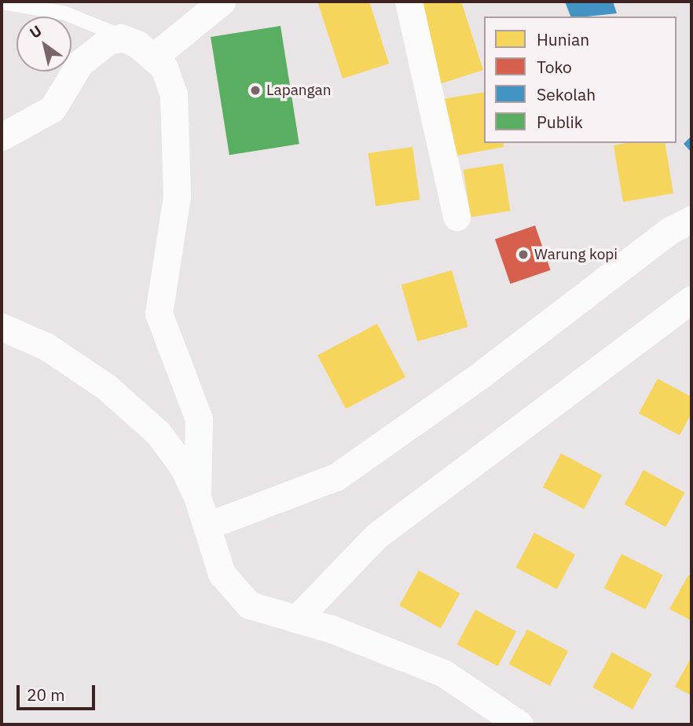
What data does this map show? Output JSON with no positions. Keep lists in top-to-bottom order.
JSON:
{
  "places": ["Lapangan", "Warung kopi"],
  "legend": [
    "Hunian",
    "Toko",
    "Sekolah",
    "Publik"
  ],
  "scale_bar": "20 m",
  "north": "top left"
}
